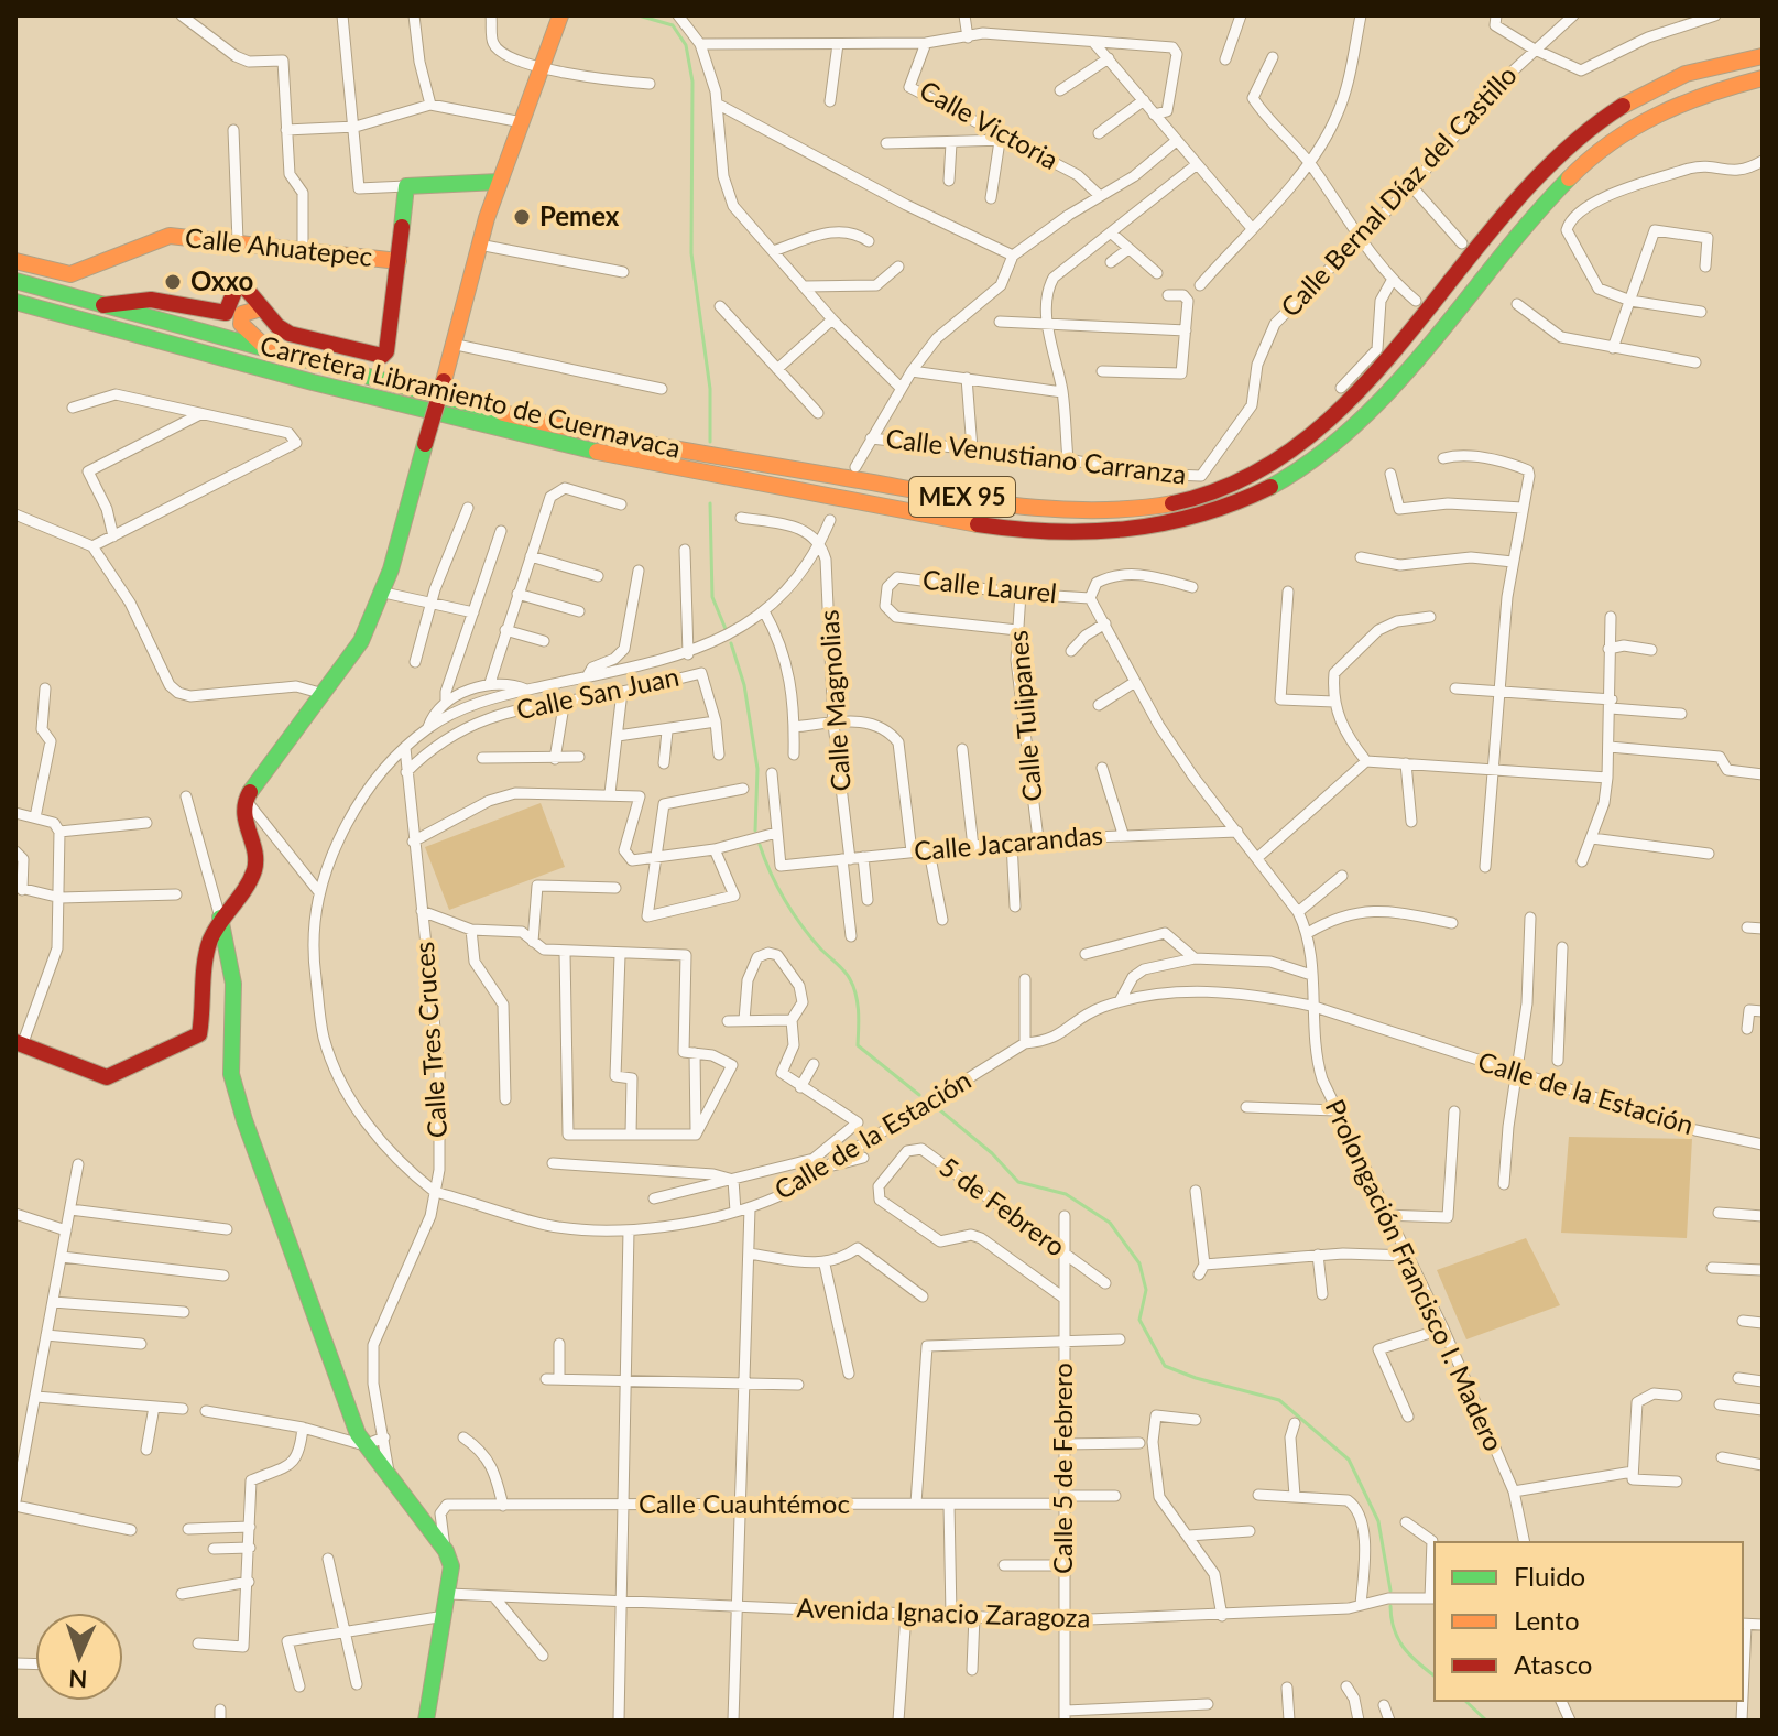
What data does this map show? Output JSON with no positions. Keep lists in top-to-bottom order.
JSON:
{
  "streets": {
    "main road": [
      "Calle Ahuatepec",
      "Carretera Libramiento de Cuernavaca",
      "MEX 95",
      "Calle Tres Cruces"
    ],
    "street": [
      "Calle Victoria",
      "Calle Bernal Díaz del Castillo",
      "Calle Venustiano Carranza",
      "Calle Laurel",
      "Calle San Juan",
      "Calle Magnolias",
      "Calle Tulipanes",
      "Calle Jacarandas",
      "Calle de la Estación",
      "5 de Febrero",
      "Prolongación Francisco I. Madero",
      "Calle 5 de Febrero",
      "Calle Cuauhtémoc",
      "Avenida Ignacio Zaragoza"
    ]
  },
  "crossings": [
    ["Calle Bernal Díaz del Castillo", "Calle Venustiano Carranza"],
    ["Calle Laurel", "Calle Tulipanes"],
    ["Calle San Juan", "Calle Tres Cruces"],
    ["Calle Magnolias", "Calle Jacarandas"],
    ["Calle Magnolias", "Calle de la Estación"],
    ["Calle Tulipanes", "Calle Jacarandas"],
    ["Calle Tres Cruces", "Calle de la Estación"],
    ["Calle Tres Cruces", "Calle Cuauhtémoc"],
    ["Calle Tres Cruces", "Avenida Ignacio Zaragoza"],
    ["Calle de la Estación", "Prolongación Francisco I. Madero"],
    ["5 de Febrero", "Calle 5 de Febrero"],
    ["Calle 5 de Febrero", "Calle Cuauhtémoc"],
    ["Calle 5 de Febrero", "Avenida Ignacio Zaragoza"]
  ],
  "places": ["Pemex", "Oxxo"],
  "legend": ["Fluido", "Lento", "Atasco"],
  "north": "bottom"
}
